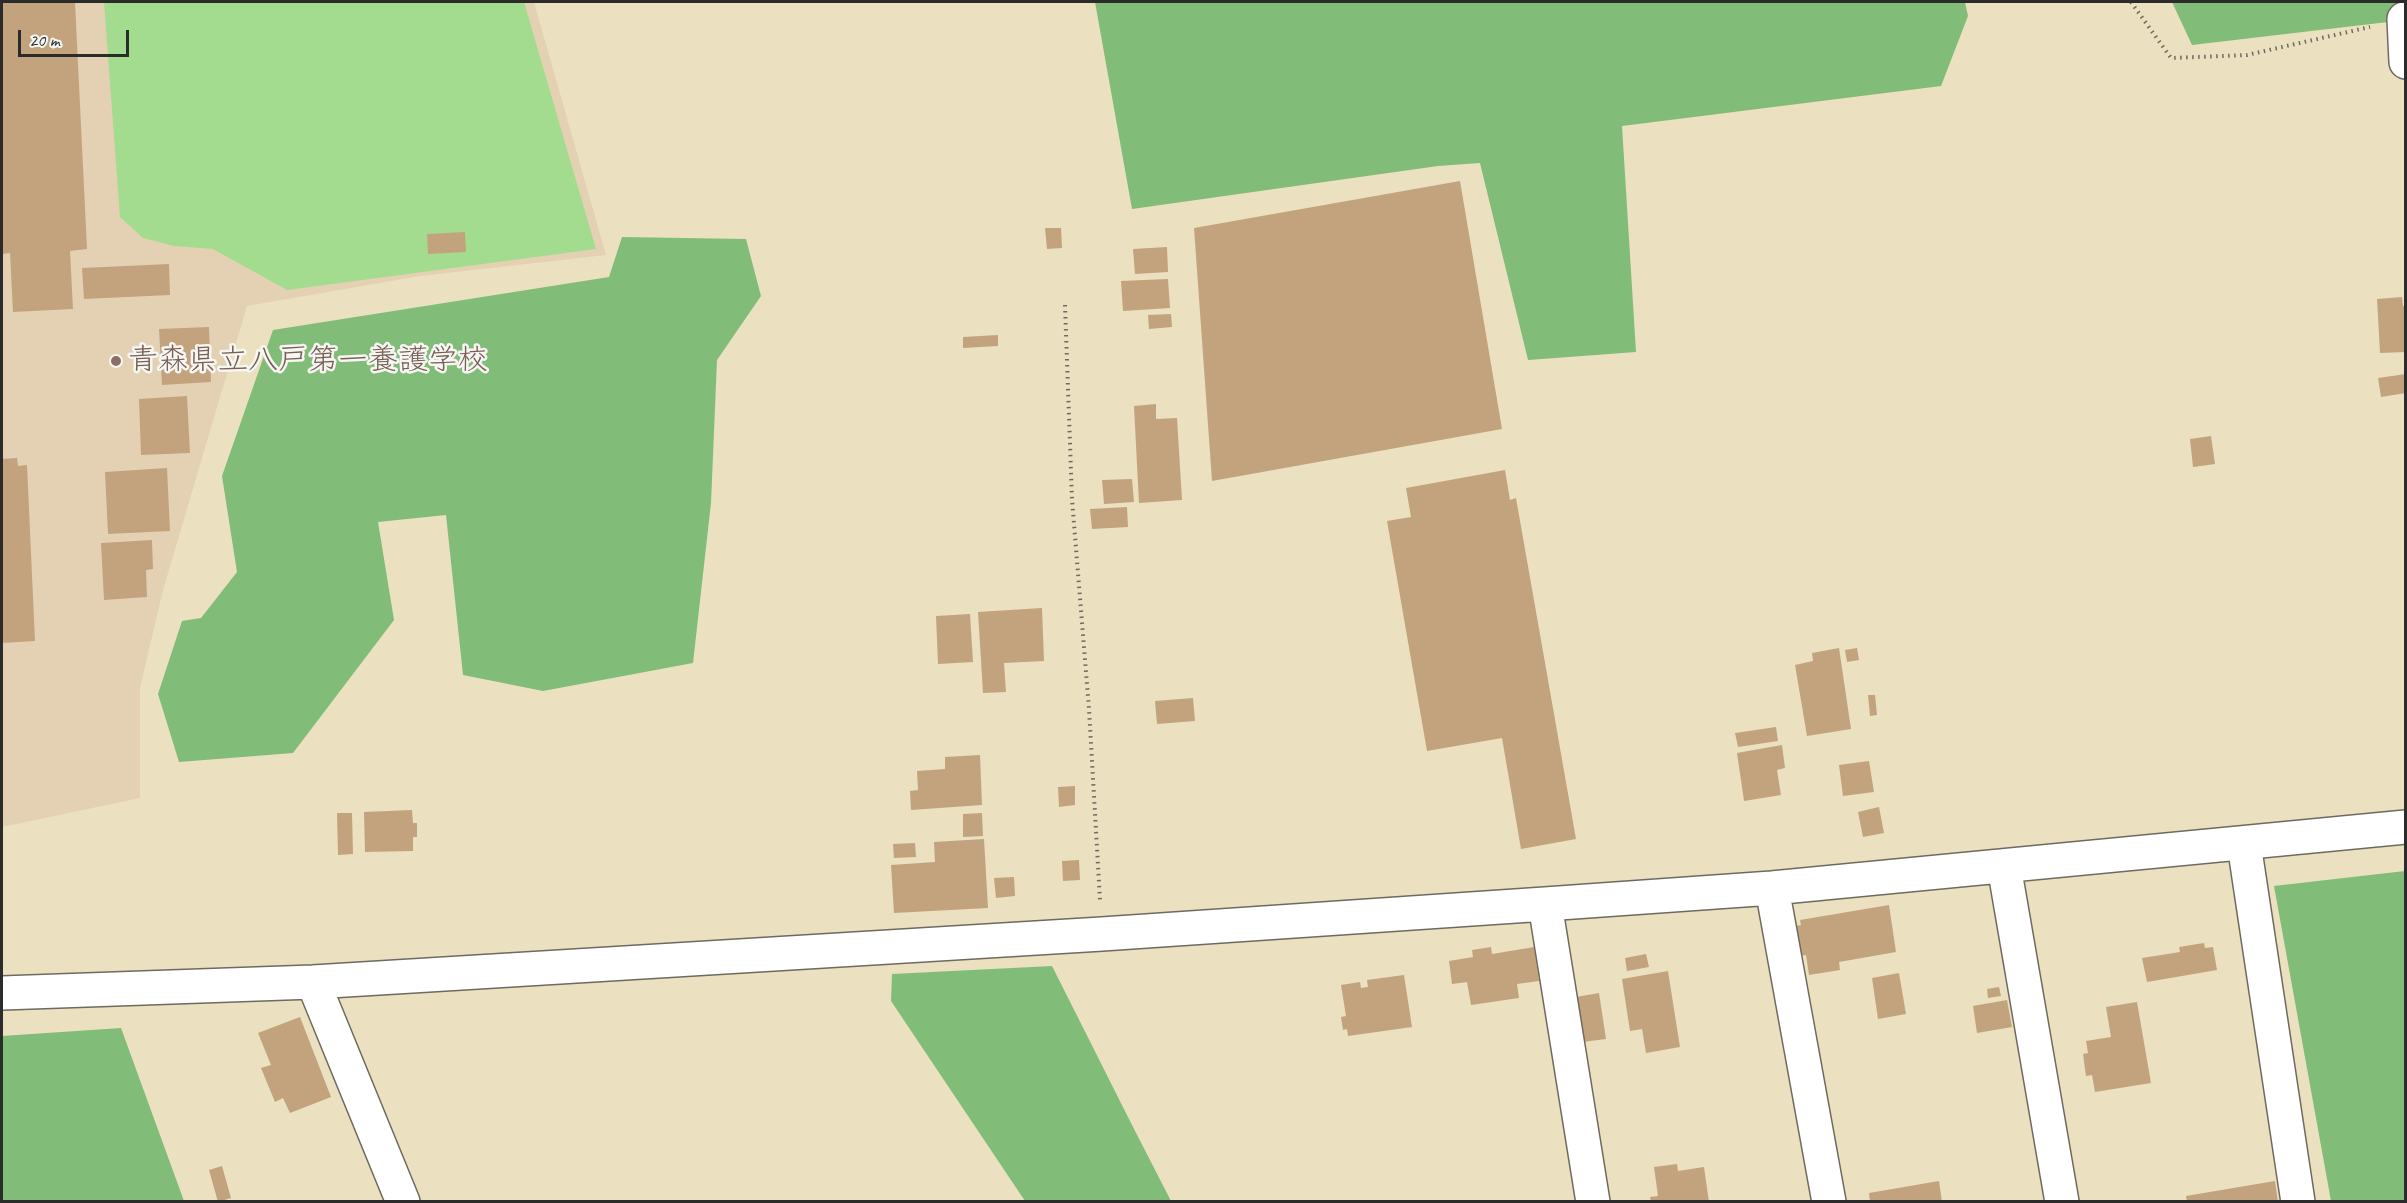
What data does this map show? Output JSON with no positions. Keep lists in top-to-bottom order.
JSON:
{
  "places": ["青森県立八戸第一養護学校"],
  "scale_bar": "20 m"
}
